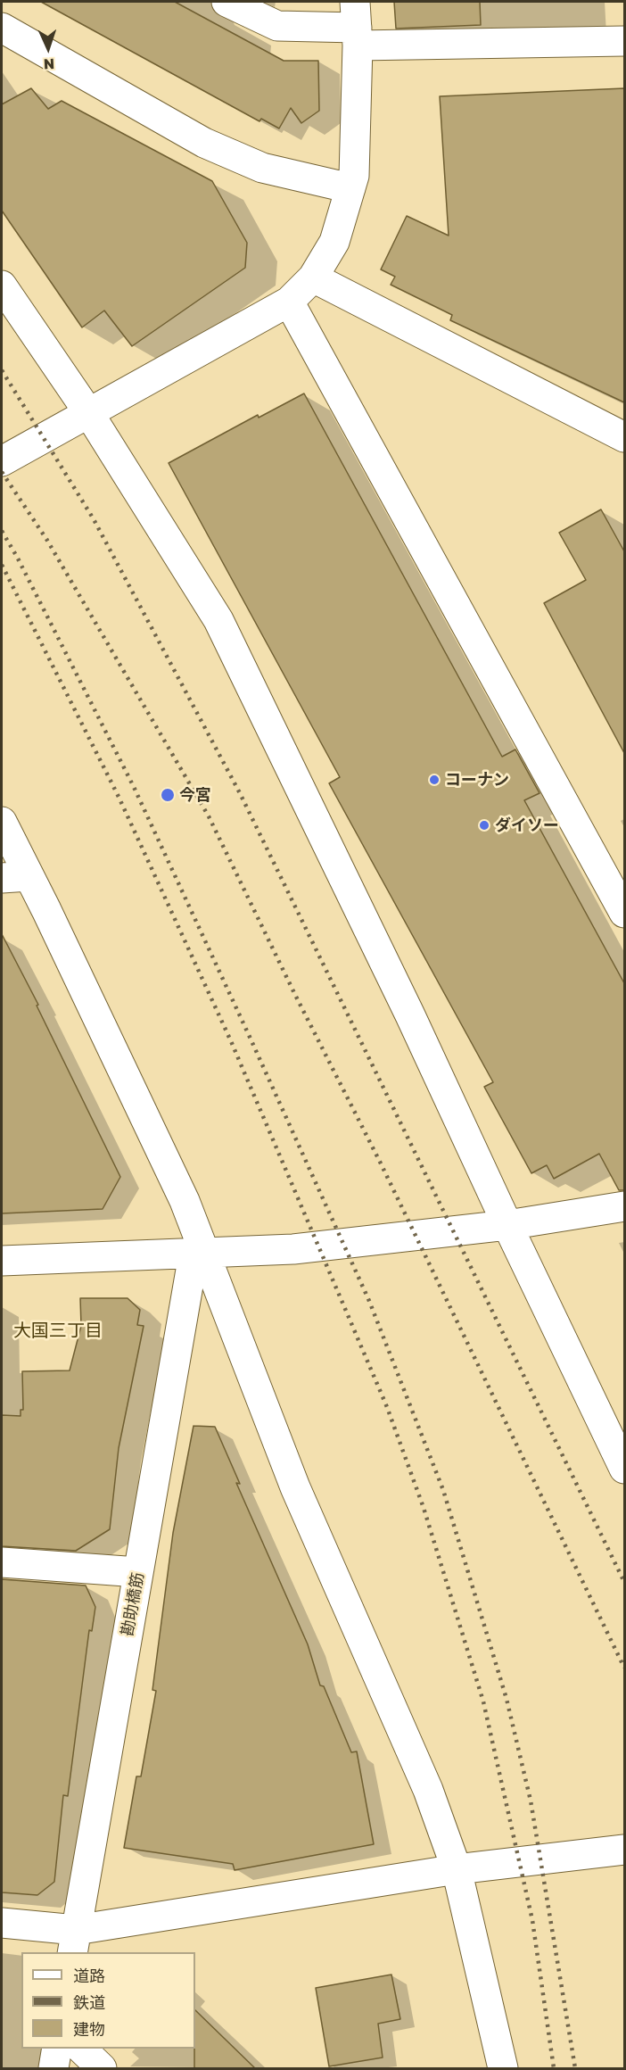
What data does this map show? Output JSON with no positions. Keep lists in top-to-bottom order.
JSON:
{
  "streets": {
    "street": ["勘助橋筋"]
  },
  "districts": ["大国三丁目"],
  "places": ["コーナン", "今宮", "ダイソー"],
  "legend": ["道路", "鉄道", "建物"],
  "north": "bottom"
}
